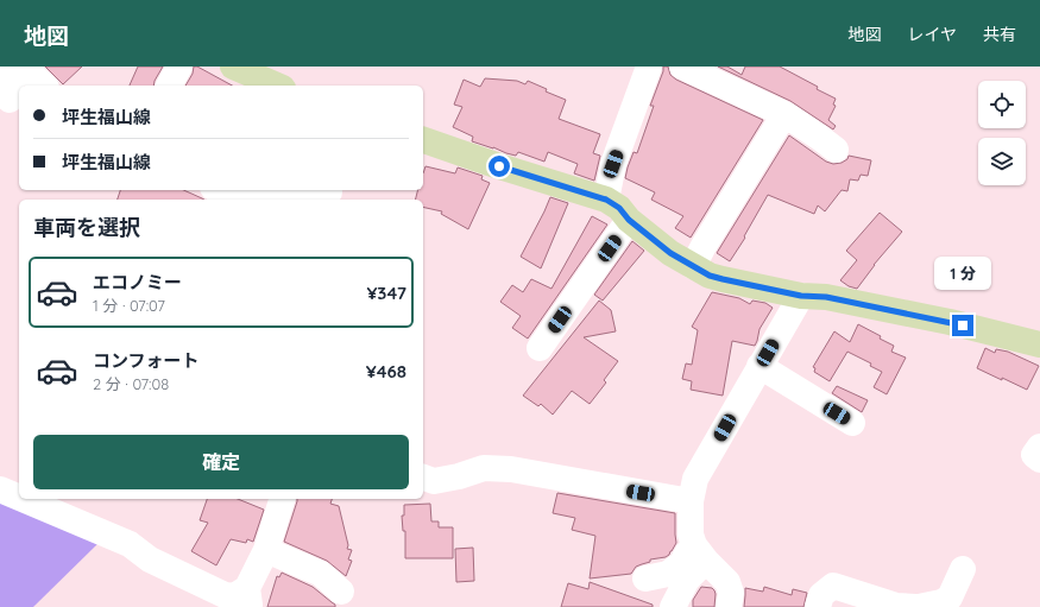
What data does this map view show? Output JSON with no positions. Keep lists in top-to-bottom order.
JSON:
{
  "page": {
    "header": "地図",
    "nav": ["地図", "レイヤ", "共有"],
    "banner": ["坪生福山線", "坪生福山線"],
    "heading": "車両を選択",
    "bubble": "1 分",
    "list": [
      {
        "name": "エコノミー",
        "note": "1 分 · 07:07",
        "value": "¥347"
      },
      {
        "name": "コンフォート",
        "note": "2 分 · 07:08",
        "value": "¥468"
      }
    ],
    "buttons": "確定"
  }
}
